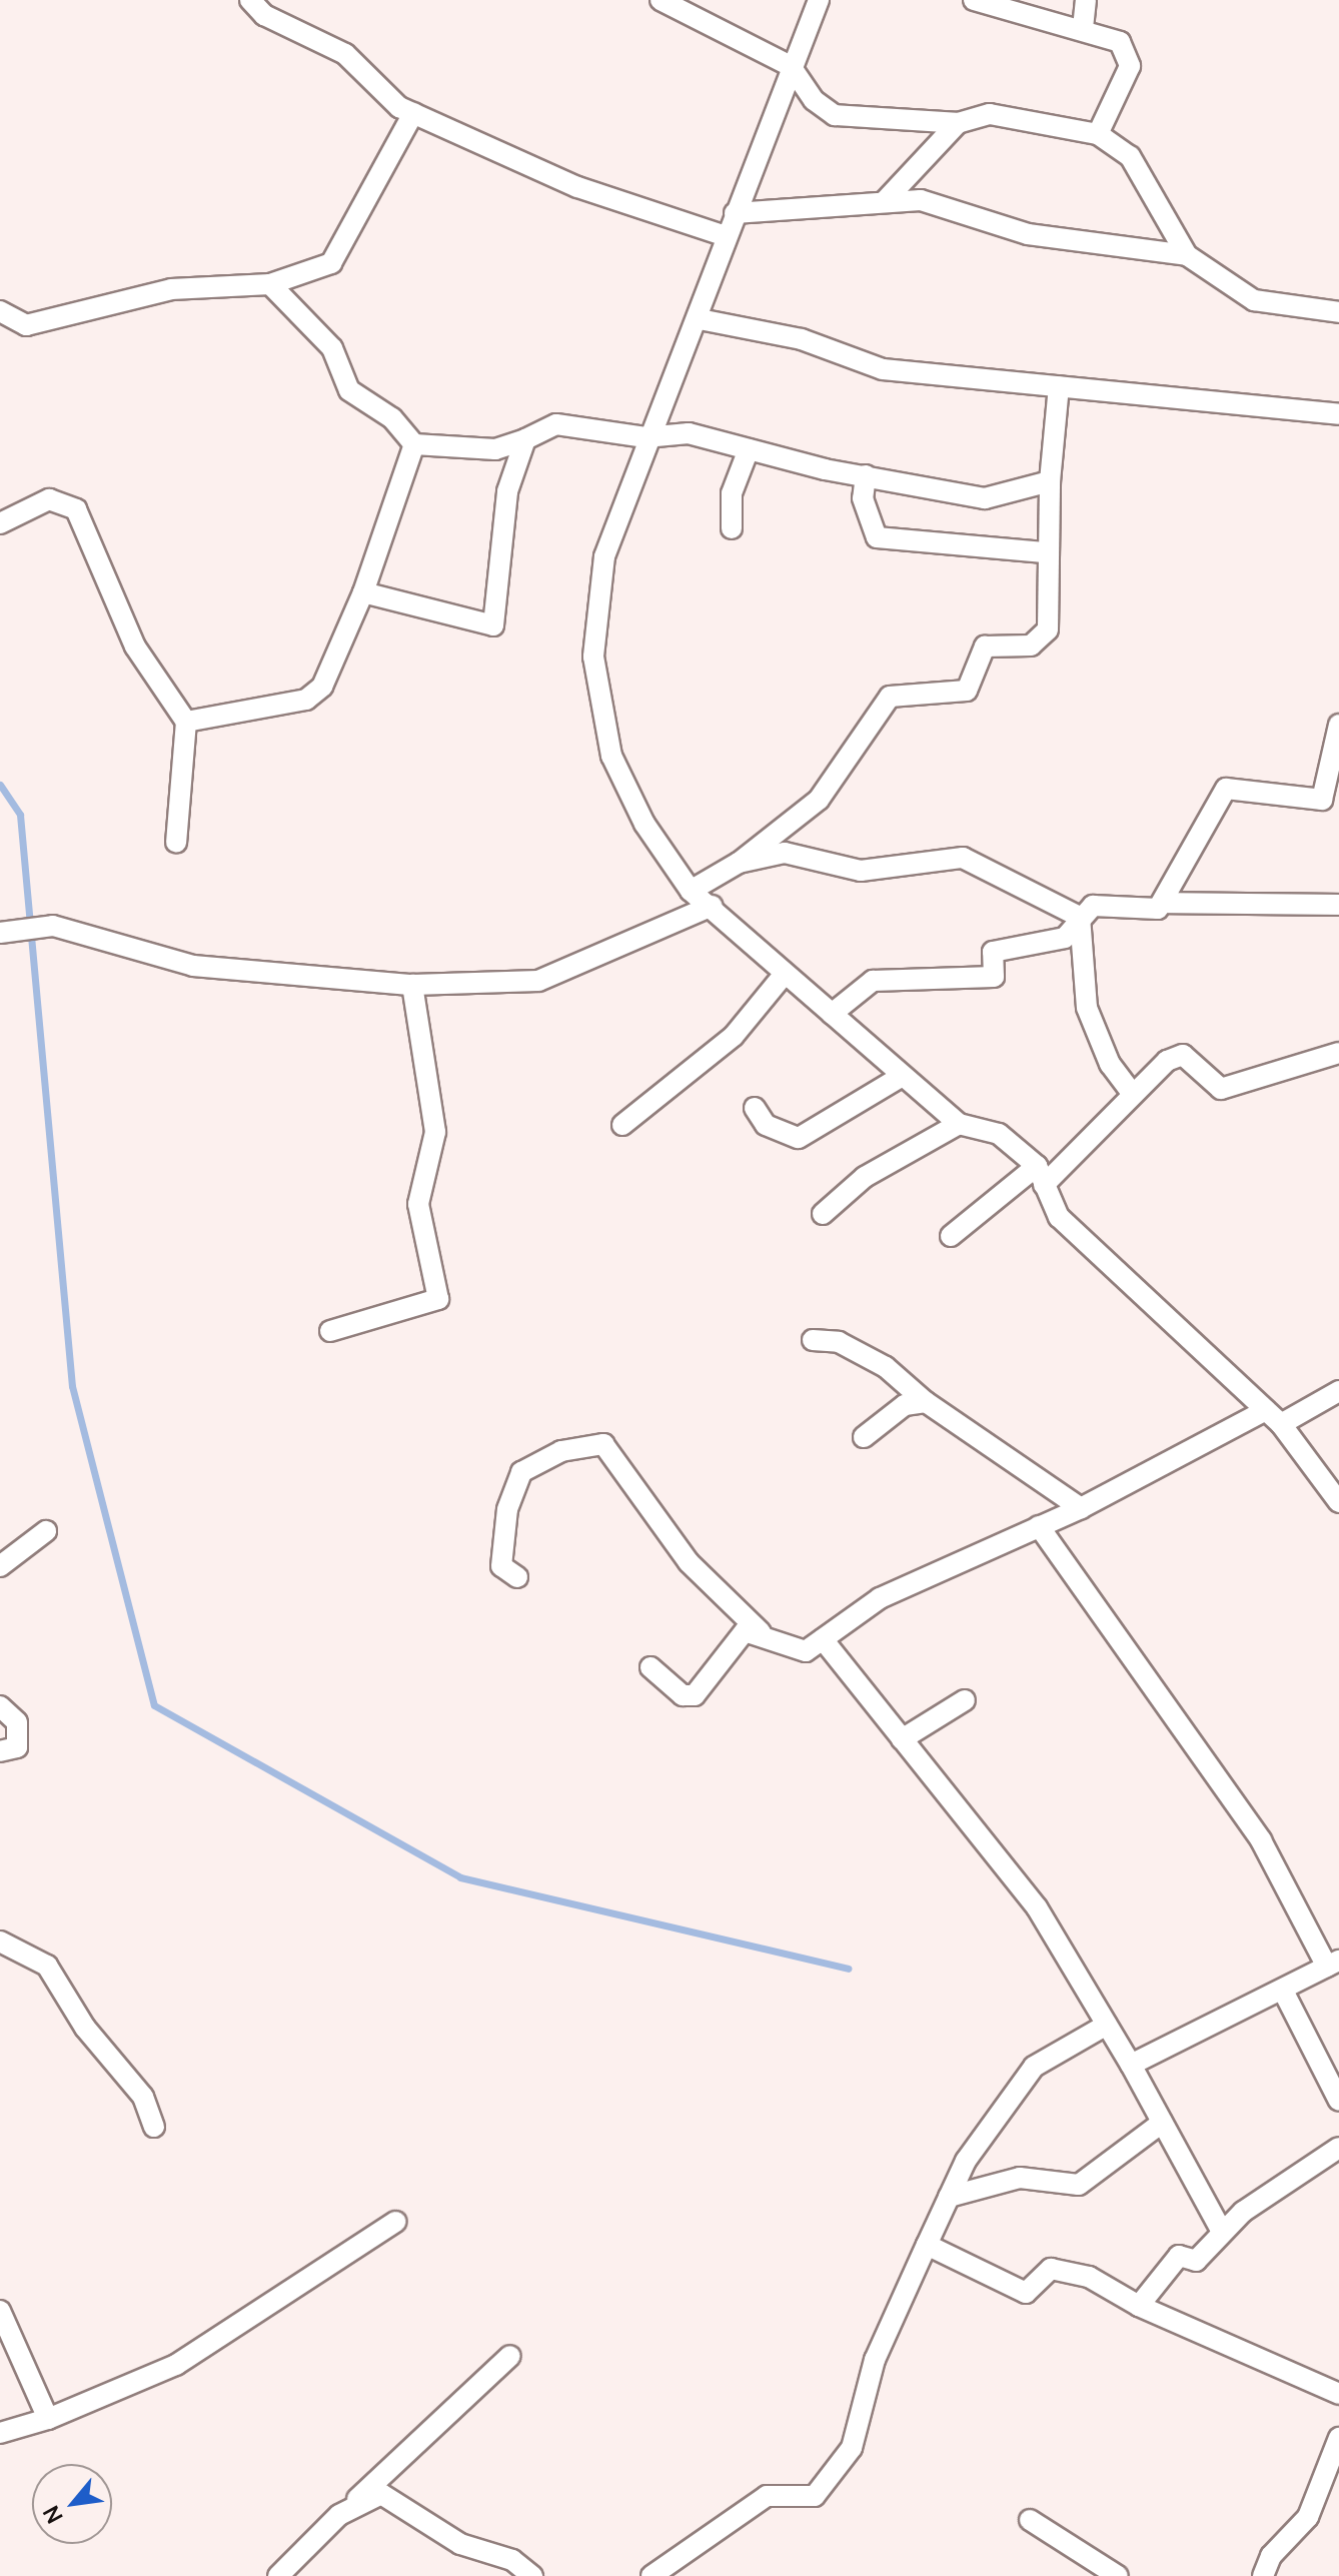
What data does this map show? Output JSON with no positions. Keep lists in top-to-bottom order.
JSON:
{
  "north": "bottom left"
}
